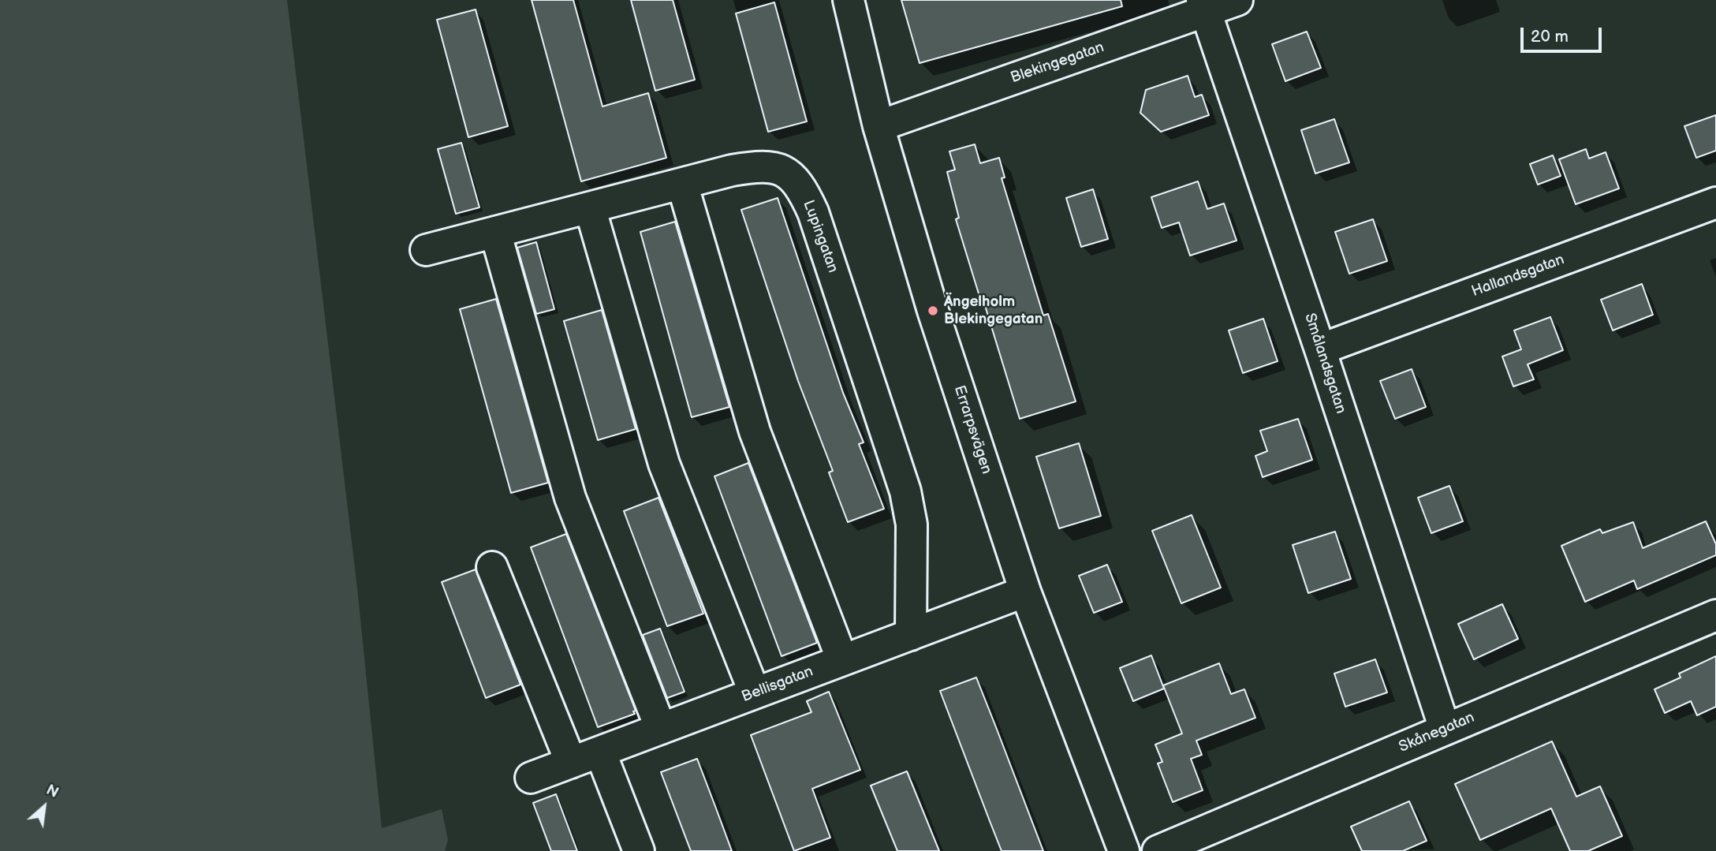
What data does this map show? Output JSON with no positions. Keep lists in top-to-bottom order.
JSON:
{
  "streets": {
    "street": [
      "Blekingegatan",
      "Lupingatan",
      "Hallandsgatan",
      "Smålandsgatan",
      "Errarpsvägen",
      "Bellisgatan",
      "Skånegatan"
    ]
  },
  "crossings": [
    ["Blekingegatan", "Smålandsgatan"],
    ["Blekingegatan", "Errarpsvägen"],
    ["Lupingatan", "Bellisgatan"],
    ["Hallandsgatan", "Smålandsgatan"],
    ["Smålandsgatan", "Skånegatan"],
    ["Errarpsvägen", "Bellisgatan"]
  ],
  "places": ["Ängelholm Blekingegatan"],
  "scale_bar": "20 m",
  "north": "top right"
}
